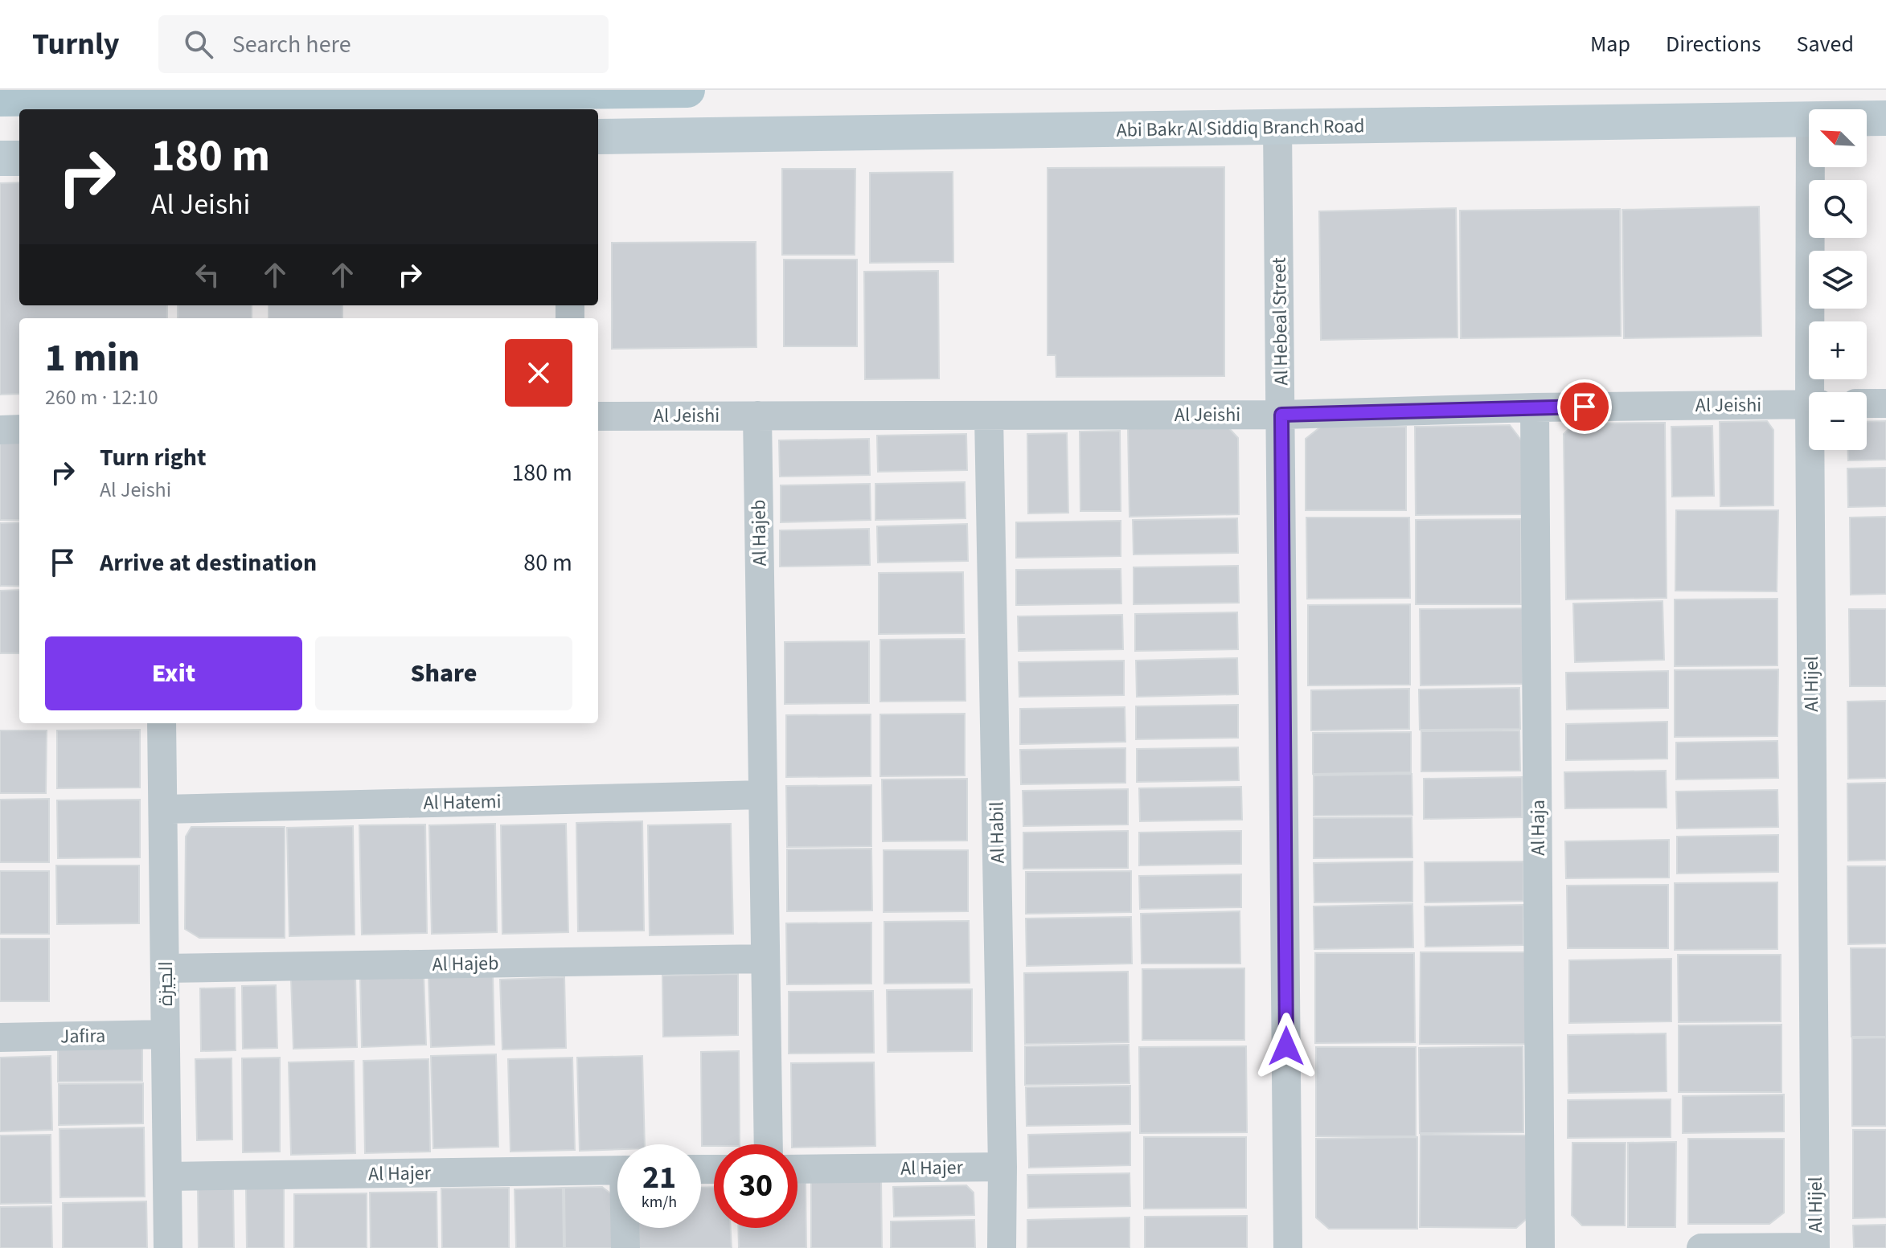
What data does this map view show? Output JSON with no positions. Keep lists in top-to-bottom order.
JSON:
{
  "streets": {
    "street": [
      "Abi Bakr Al Siddiq Branch Road",
      "Al Hebeal Street",
      "Al Jeishi",
      "Al Hajeb",
      "Al Hijel",
      "Al Hatemi",
      "Al Haja",
      "Al Habil",
      "الجيزة",
      "Jafira",
      "Al Hajer"
    ]
  },
  "crossings": [
    ["Abi Bakr Al Siddiq Branch Road", "Al Hebeal Street"],
    ["Al Hebeal Street", "Al Jeishi"],
    ["Al Jeishi", "Al Hajeb"],
    ["Al Jeishi", "Al Haja"],
    ["Al Jeishi", "Al Habil"],
    ["Al Hajeb", "Al Hatemi"],
    ["Al Hajeb", "الجيزة"],
    ["Al Hatemi", "الجيزة"],
    ["Al Habil", "Al Hajer"],
    ["الجيزة", "Jafira"],
    ["الجيزة", "Al Hajer"]
  ],
  "north": "top left",
  "page": {
    "header": "Turnly",
    "search": "Search here",
    "nav": ["Map", "Directions", "Saved"],
    "map_buttons": ["+", "−"],
    "turn": ["180 m", "Al Jeishi"],
    "heading": ["1 min", "260 m · 12:10"],
    "list": [
      {
        "name": "Turn right",
        "note": "Al Jeishi",
        "value": "180 m"
      },
      {
        "name": "Arrive at destination",
        "value": "80 m"
      }
    ],
    "buttons": ["Exit", "Share"],
    "speed": "21 km/h",
    "limit": "30"
  }
}
